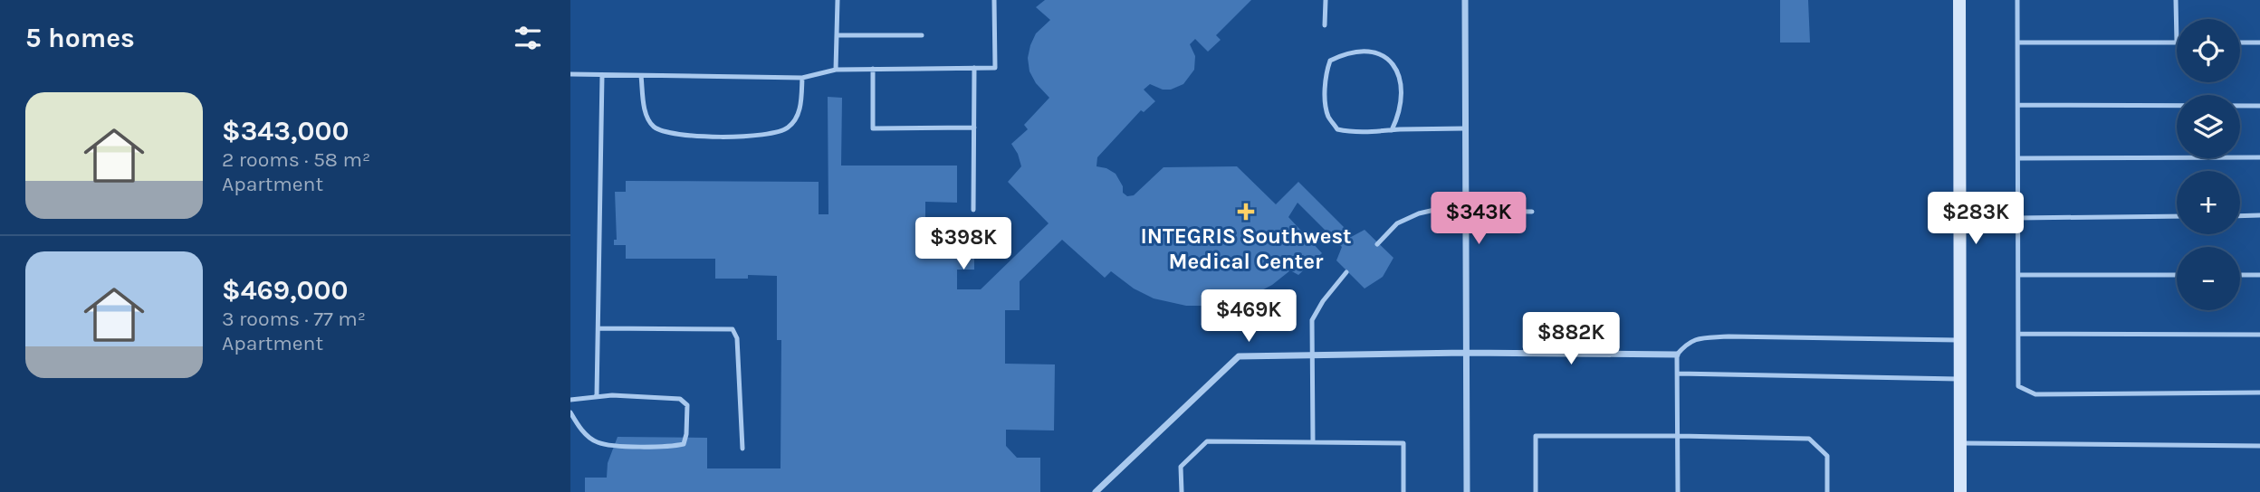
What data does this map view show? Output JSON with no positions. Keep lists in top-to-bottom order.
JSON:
{
  "places": {
    "health": ["INTEGRIS Southwest Medical Center"]
  },
  "page": {
    "heading": "5 homes",
    "map_buttons": ["+", "−"],
    "list": [
      {
        "name": "$343,000",
        "note": "2 rooms · 58 m² · Apartment"
      },
      {
        "name": "$469,000",
        "note": "3 rooms · 77 m² · Apartment"
      }
    ],
    "price": [
      "$343K",
      "$283K",
      "$398K",
      "$469K",
      "$882K"
    ]
  }
}
